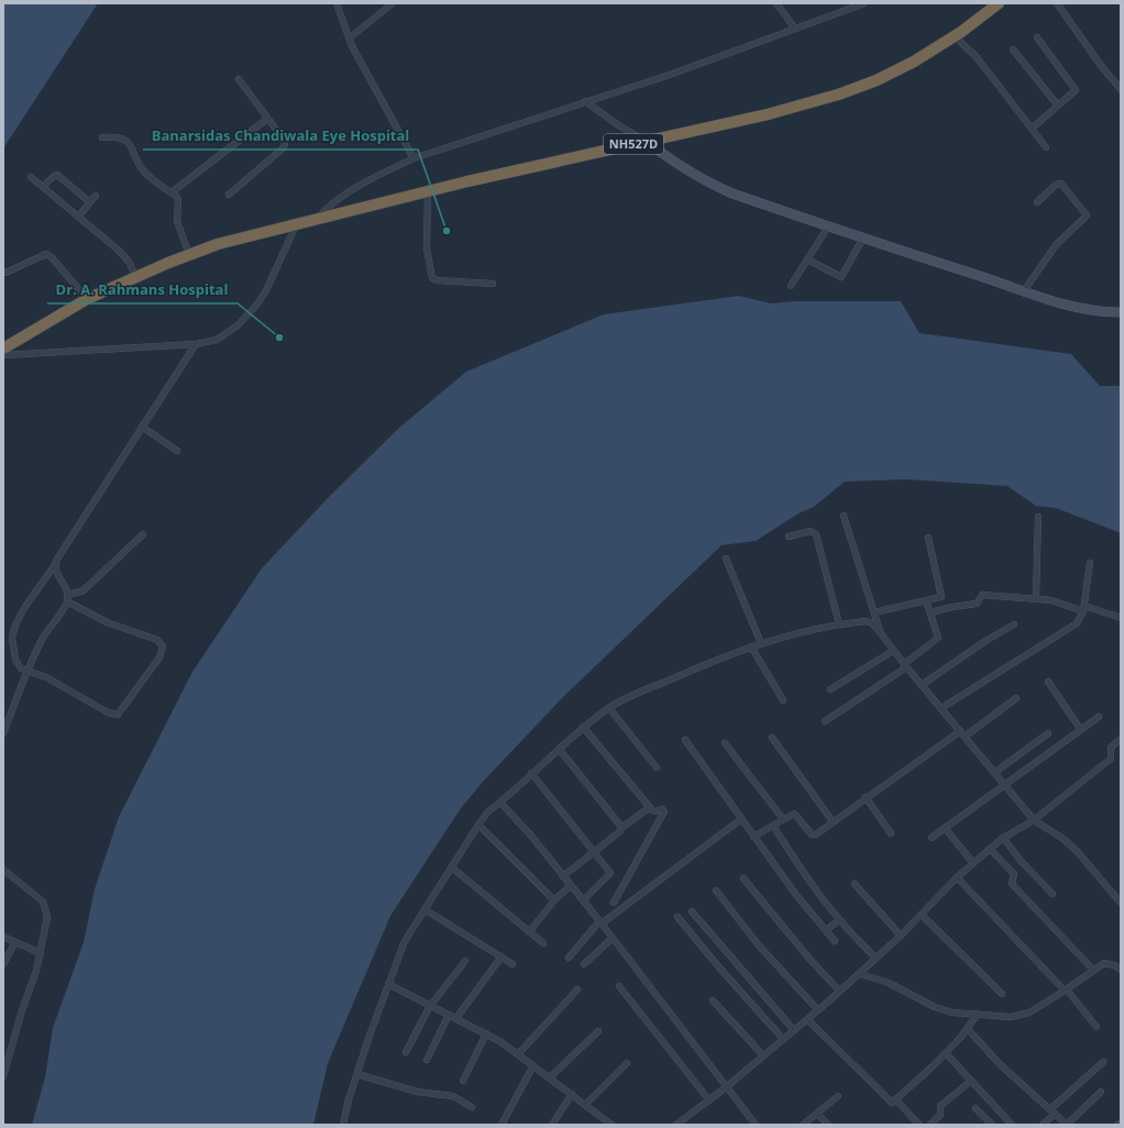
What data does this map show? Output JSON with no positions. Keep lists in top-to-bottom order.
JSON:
{
  "streets": {
    "highway": ["NH527D"]
  },
  "places": ["Banarsidas Chandiwala Eye Hospital", "Dr. A. Rahmans Hospital"]
}
